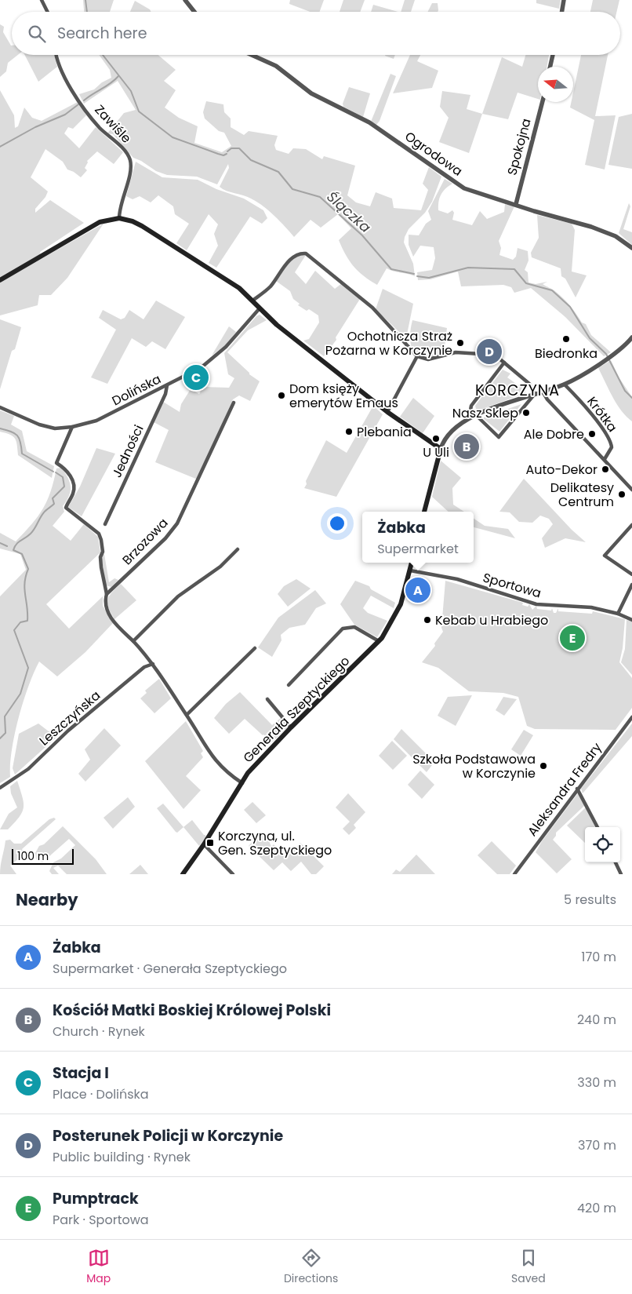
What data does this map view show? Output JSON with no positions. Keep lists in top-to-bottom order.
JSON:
{
  "streets": {
    "main road": ["Generała Szeptyckiego"],
    "street": [
      "Zawiśle",
      "Spokojna",
      "Ogrodowa",
      "Dolińska",
      "Krótka",
      "Jedności",
      "Brzozowa",
      "Sportowa",
      "Leszczyńska",
      "Aleksandra Fredry"
    ]
  },
  "crossings": [
    ["Spokojna", "Ogrodowa"],
    ["Dolińska", "Jedności"],
    ["Sportowa", "Generała Szeptyckiego"]
  ],
  "districts": ["KORCZYNA"],
  "water": ["Ślączka"],
  "places": {
    "other": [
      "Biedronka",
      "Ochotnicza Straż Pożarna w Korczynie",
      "Dom księży emerytów Emaus",
      "Nasz Sklep",
      "Plebania",
      "Ale Dobre",
      "U Uli",
      "Auto-Dekor",
      "Delikatesy Centrum",
      "Kebab u Hrabiego",
      "Szkoła Podstawowa w Korczynie"
    ],
    "transit": ["Korczyna, ul. Gen. Szeptyckiego"]
  },
  "scale_bar": "100 m",
  "north": "left",
  "page": {
    "search": "Search here",
    "pins": [
      "D",
      "C",
      "B",
      "A",
      "E"
    ],
    "popup": ["Żabka", "Supermarket"],
    "scale": "100 m",
    "heading": ["Nearby", "5 results"],
    "list": [
      {
        "mark": "A",
        "name": "Żabka",
        "note": "Supermarket · Generała Szeptyckiego",
        "value": "170 m"
      },
      {
        "mark": "B",
        "name": "Kościół Matki Boskiej Królowej Polski",
        "note": "Church · Rynek",
        "value": "240 m"
      },
      {
        "mark": "C",
        "name": "Stacja I",
        "note": "Place · Dolińska",
        "value": "330 m"
      },
      {
        "mark": "D",
        "name": "Posterunek Policji w Korczynie",
        "note": "Public building · Rynek",
        "value": "370 m"
      },
      {
        "mark": "E",
        "name": "Pumptrack",
        "note": "Park · Sportowa",
        "value": "420 m"
      }
    ],
    "nav": ["Map", "Directions", "Saved"]
  }
}
